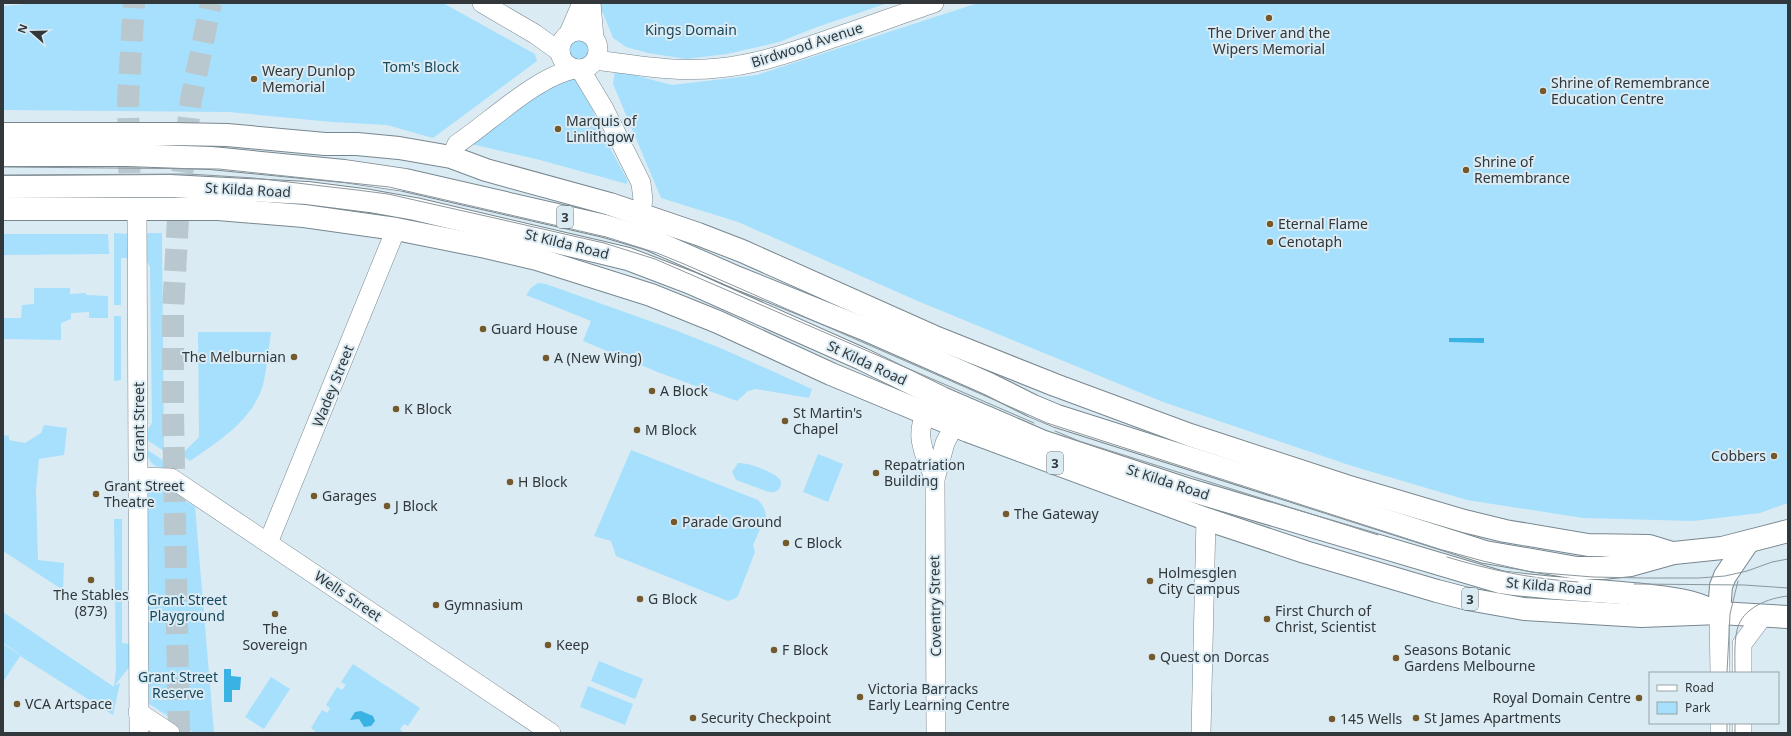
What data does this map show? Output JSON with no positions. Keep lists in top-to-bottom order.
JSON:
{
  "streets": {
    "main road": ["St Kilda Road", "3"],
    "street": [
      "Birdwood Avenue",
      "Wadey Street",
      "Grant Street",
      "Wells Street",
      "Coventry Street"
    ]
  },
  "crossings": [
    ["St Kilda Road", "Wadey Street"],
    ["St Kilda Road", "Grant Street"],
    ["St Kilda Road", "Coventry Street"],
    ["Wadey Street", "Wells Street"],
    ["Grant Street", "Wells Street"]
  ],
  "parks": [
    "Kings Domain",
    "Tom's Block",
    "Grant Street Playground",
    "Grant Street Reserve"
  ],
  "places": [
    "The Driver and the Wipers Memorial",
    "Weary Dunlop Memorial",
    "Shrine of Remembrance Education Centre",
    "Marquis of Linlithgow",
    "Shrine of Remembrance",
    "Eternal Flame",
    "Cenotaph",
    "Guard House",
    "The Melburnian",
    "A (New Wing)",
    "A Block",
    "K Block",
    "St Martin's Chapel",
    "M Block",
    "Cobbers",
    "Repatriation Building",
    "H Block",
    "Grant Street Theatre",
    "Garages",
    "J Block",
    "The Gateway",
    "Parade Ground",
    "C Block",
    "The Stables (873)",
    "Holmesglen City Campus",
    "G Block",
    "Gymnasium",
    "The Sovereign",
    "First Church of Christ, Scientist",
    "Keep",
    "F Block",
    "Quest on Dorcas",
    "Seasons Botanic Gardens Melbourne",
    "Victoria Barracks Early Learning Centre",
    "Royal Domain Centre",
    "VCA Artspace",
    "Security Checkpoint",
    "St James Apartments",
    "145 Wells"
  ],
  "legend": ["Road", "Park"],
  "north": "left"
}
